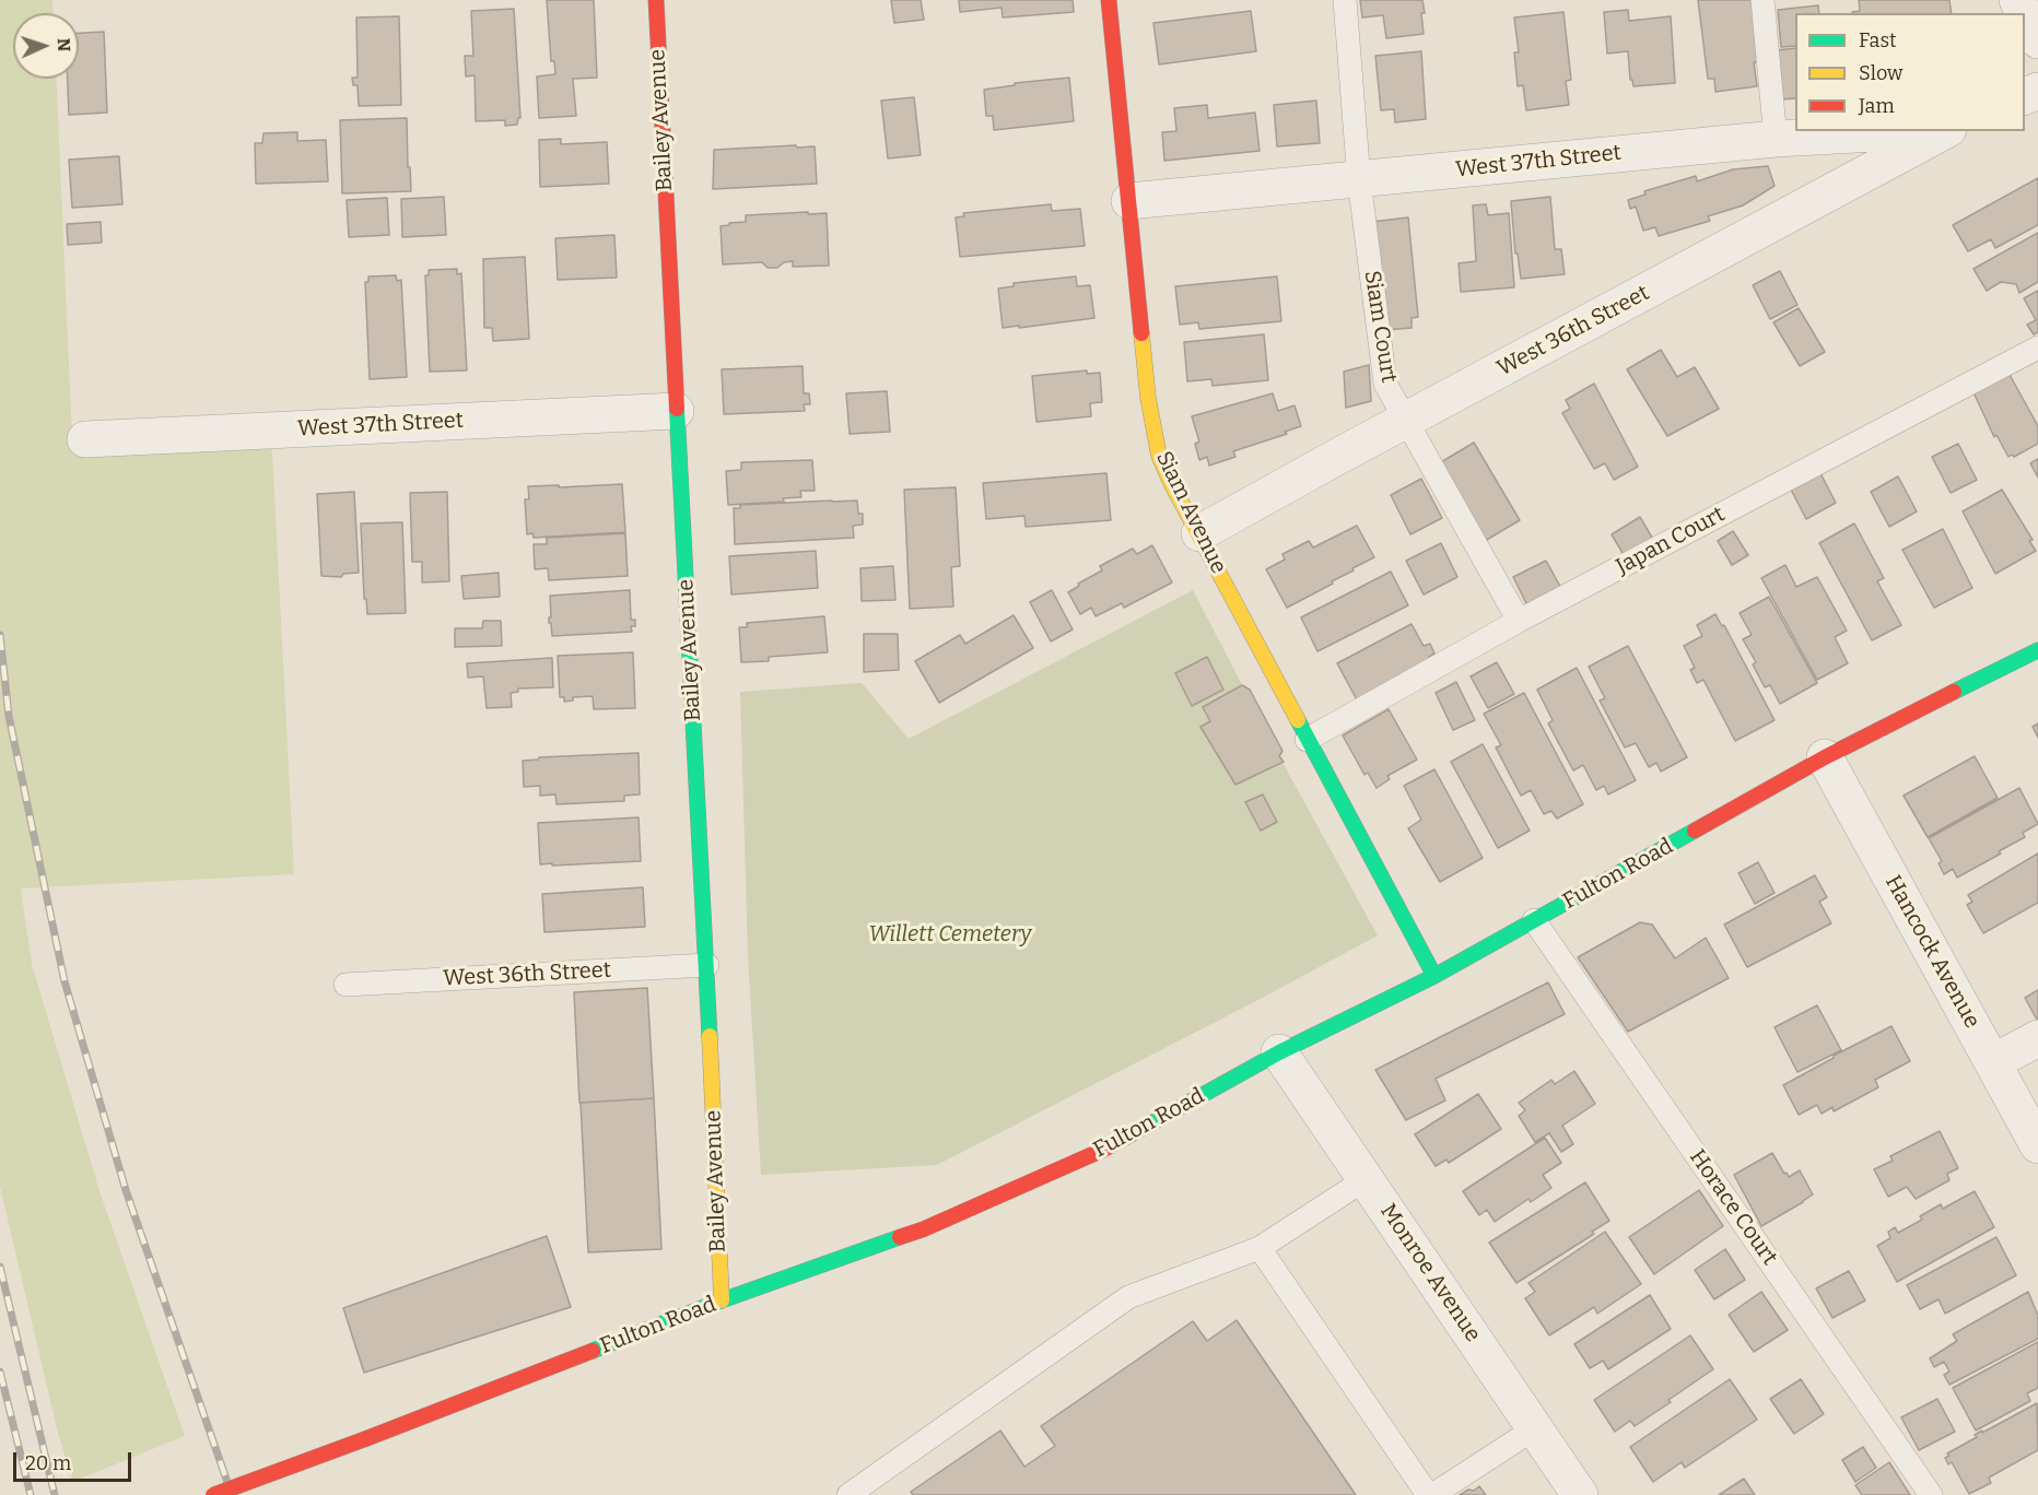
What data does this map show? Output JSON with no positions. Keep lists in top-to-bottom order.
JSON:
{
  "streets": {
    "street": [
      "Bailey Avenue",
      "West 37th Street",
      "West 36th Street",
      "Siam Avenue",
      "Fulton Road",
      "Hancock Avenue",
      "Monroe Avenue"
    ],
    "lane": ["Siam Court", "Japan Court", "Horace Court"]
  },
  "crossings": [
    ["Bailey Avenue", "West 37th Street"],
    ["Bailey Avenue", "West 36th Street"],
    ["Bailey Avenue", "Fulton Road"],
    ["West 37th Street", "Siam Court"],
    ["West 37th Street", "Siam Avenue"],
    ["Siam Court", "West 36th Street"],
    ["Siam Court", "Japan Court"],
    ["West 36th Street", "Siam Avenue"],
    ["Siam Avenue", "Japan Court"],
    ["Siam Avenue", "Fulton Road"],
    ["Fulton Road", "Hancock Avenue"],
    ["Fulton Road", "Horace Court"],
    ["Fulton Road", "Monroe Avenue"]
  ],
  "parks": ["Willett Cemetery"],
  "legend": ["Fast", "Slow", "Jam"],
  "scale_bar": "20 m",
  "north": "right"
}
